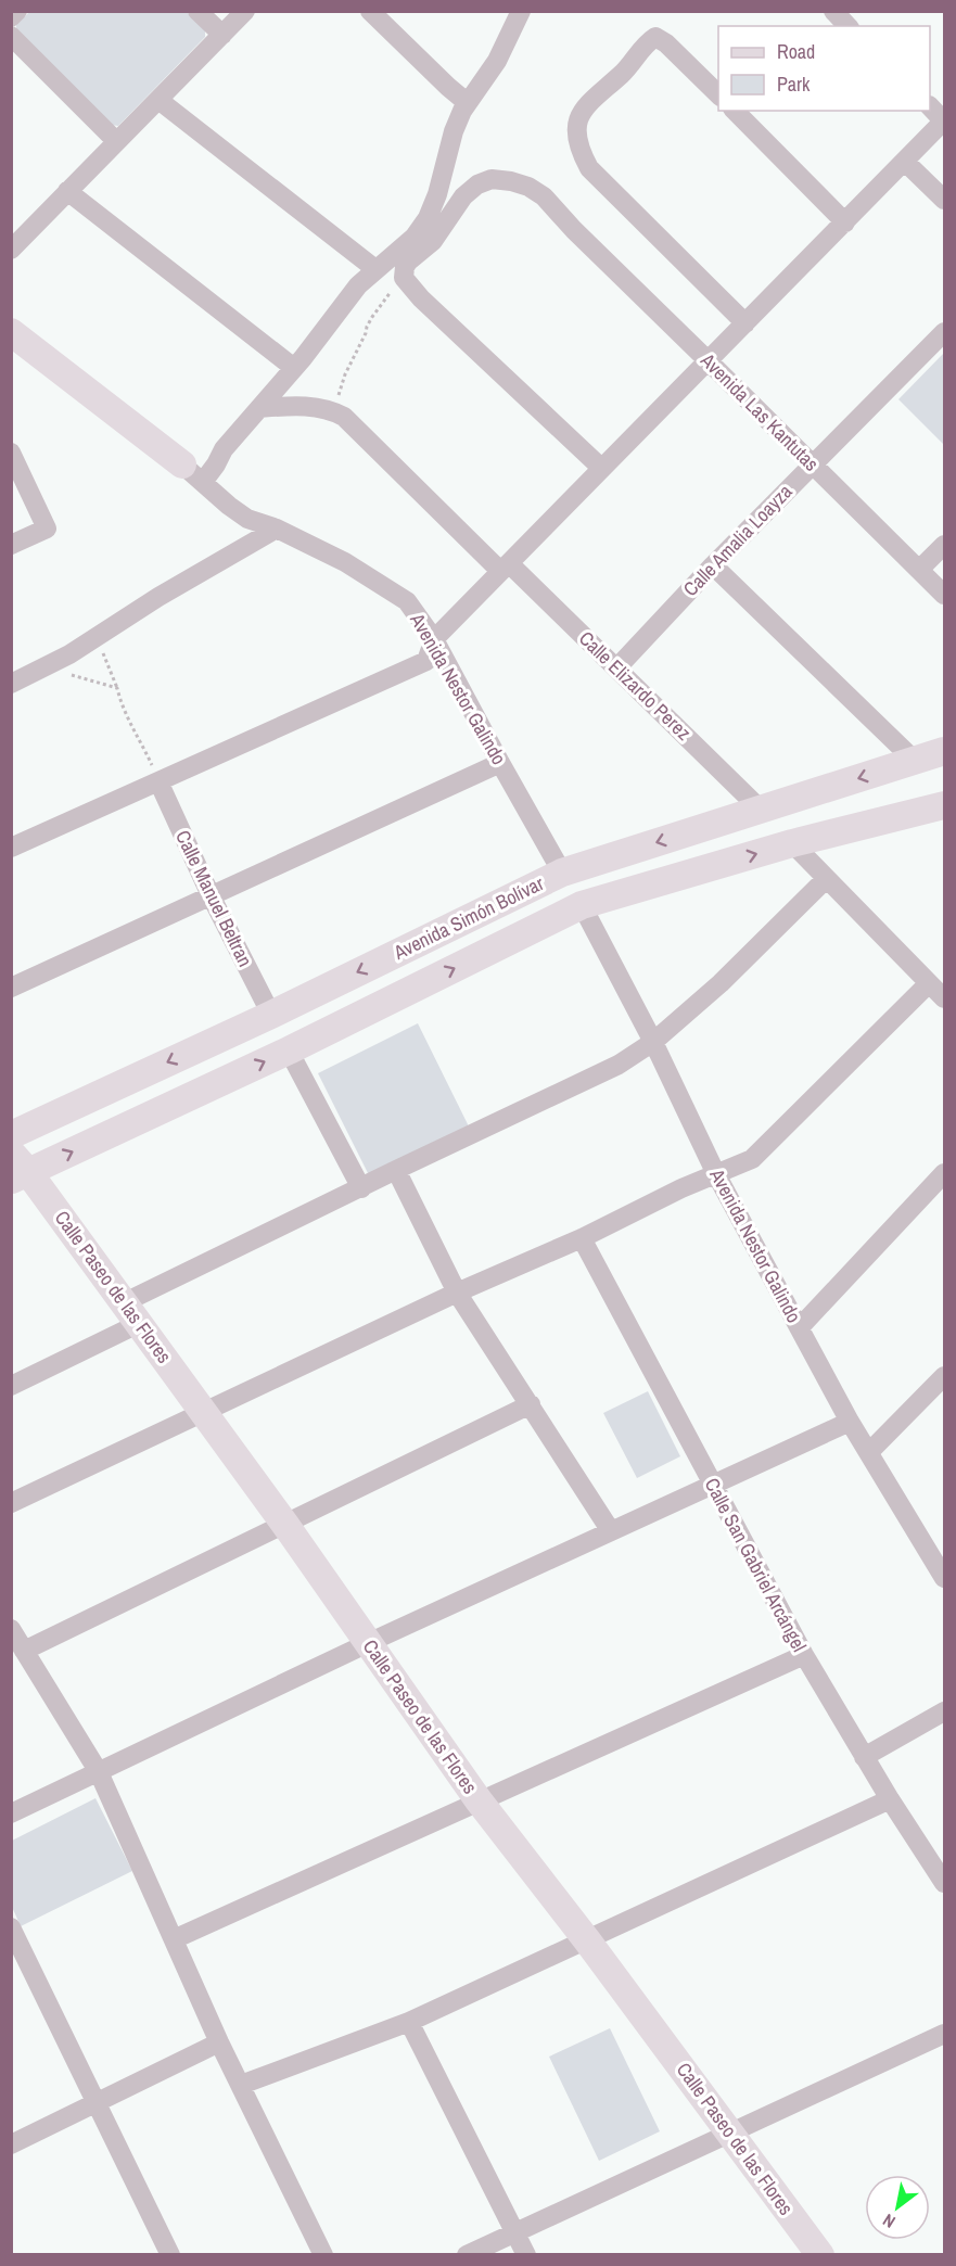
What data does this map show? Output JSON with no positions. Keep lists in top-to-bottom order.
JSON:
{
  "streets": {
    "street": [
      "Avenida Las Kantutas",
      "Calle Amalia Loayza",
      "Calle Elizardo Perez",
      "Avenida Nestor Galindo",
      "Calle Manuel Beltran",
      "Avenida Simón Bolívar",
      "Calle Paseo de las Flores",
      "Calle San Gabriel Arcángel"
    ]
  },
  "crossings": [
    ["Avenida Las Kantutas", "Calle Amalia Loayza"],
    ["Calle Amalia Loayza", "Calle Elizardo Perez"],
    ["Calle Elizardo Perez", "Avenida Simón Bolívar"],
    ["Avenida Nestor Galindo", "Avenida Simón Bolívar"],
    ["Calle Manuel Beltran", "Avenida Simón Bolívar"],
    ["Avenida Simón Bolívar", "Calle Paseo de las Flores"]
  ],
  "legend": ["Road", "Park"],
  "north": "bottom left"
}
